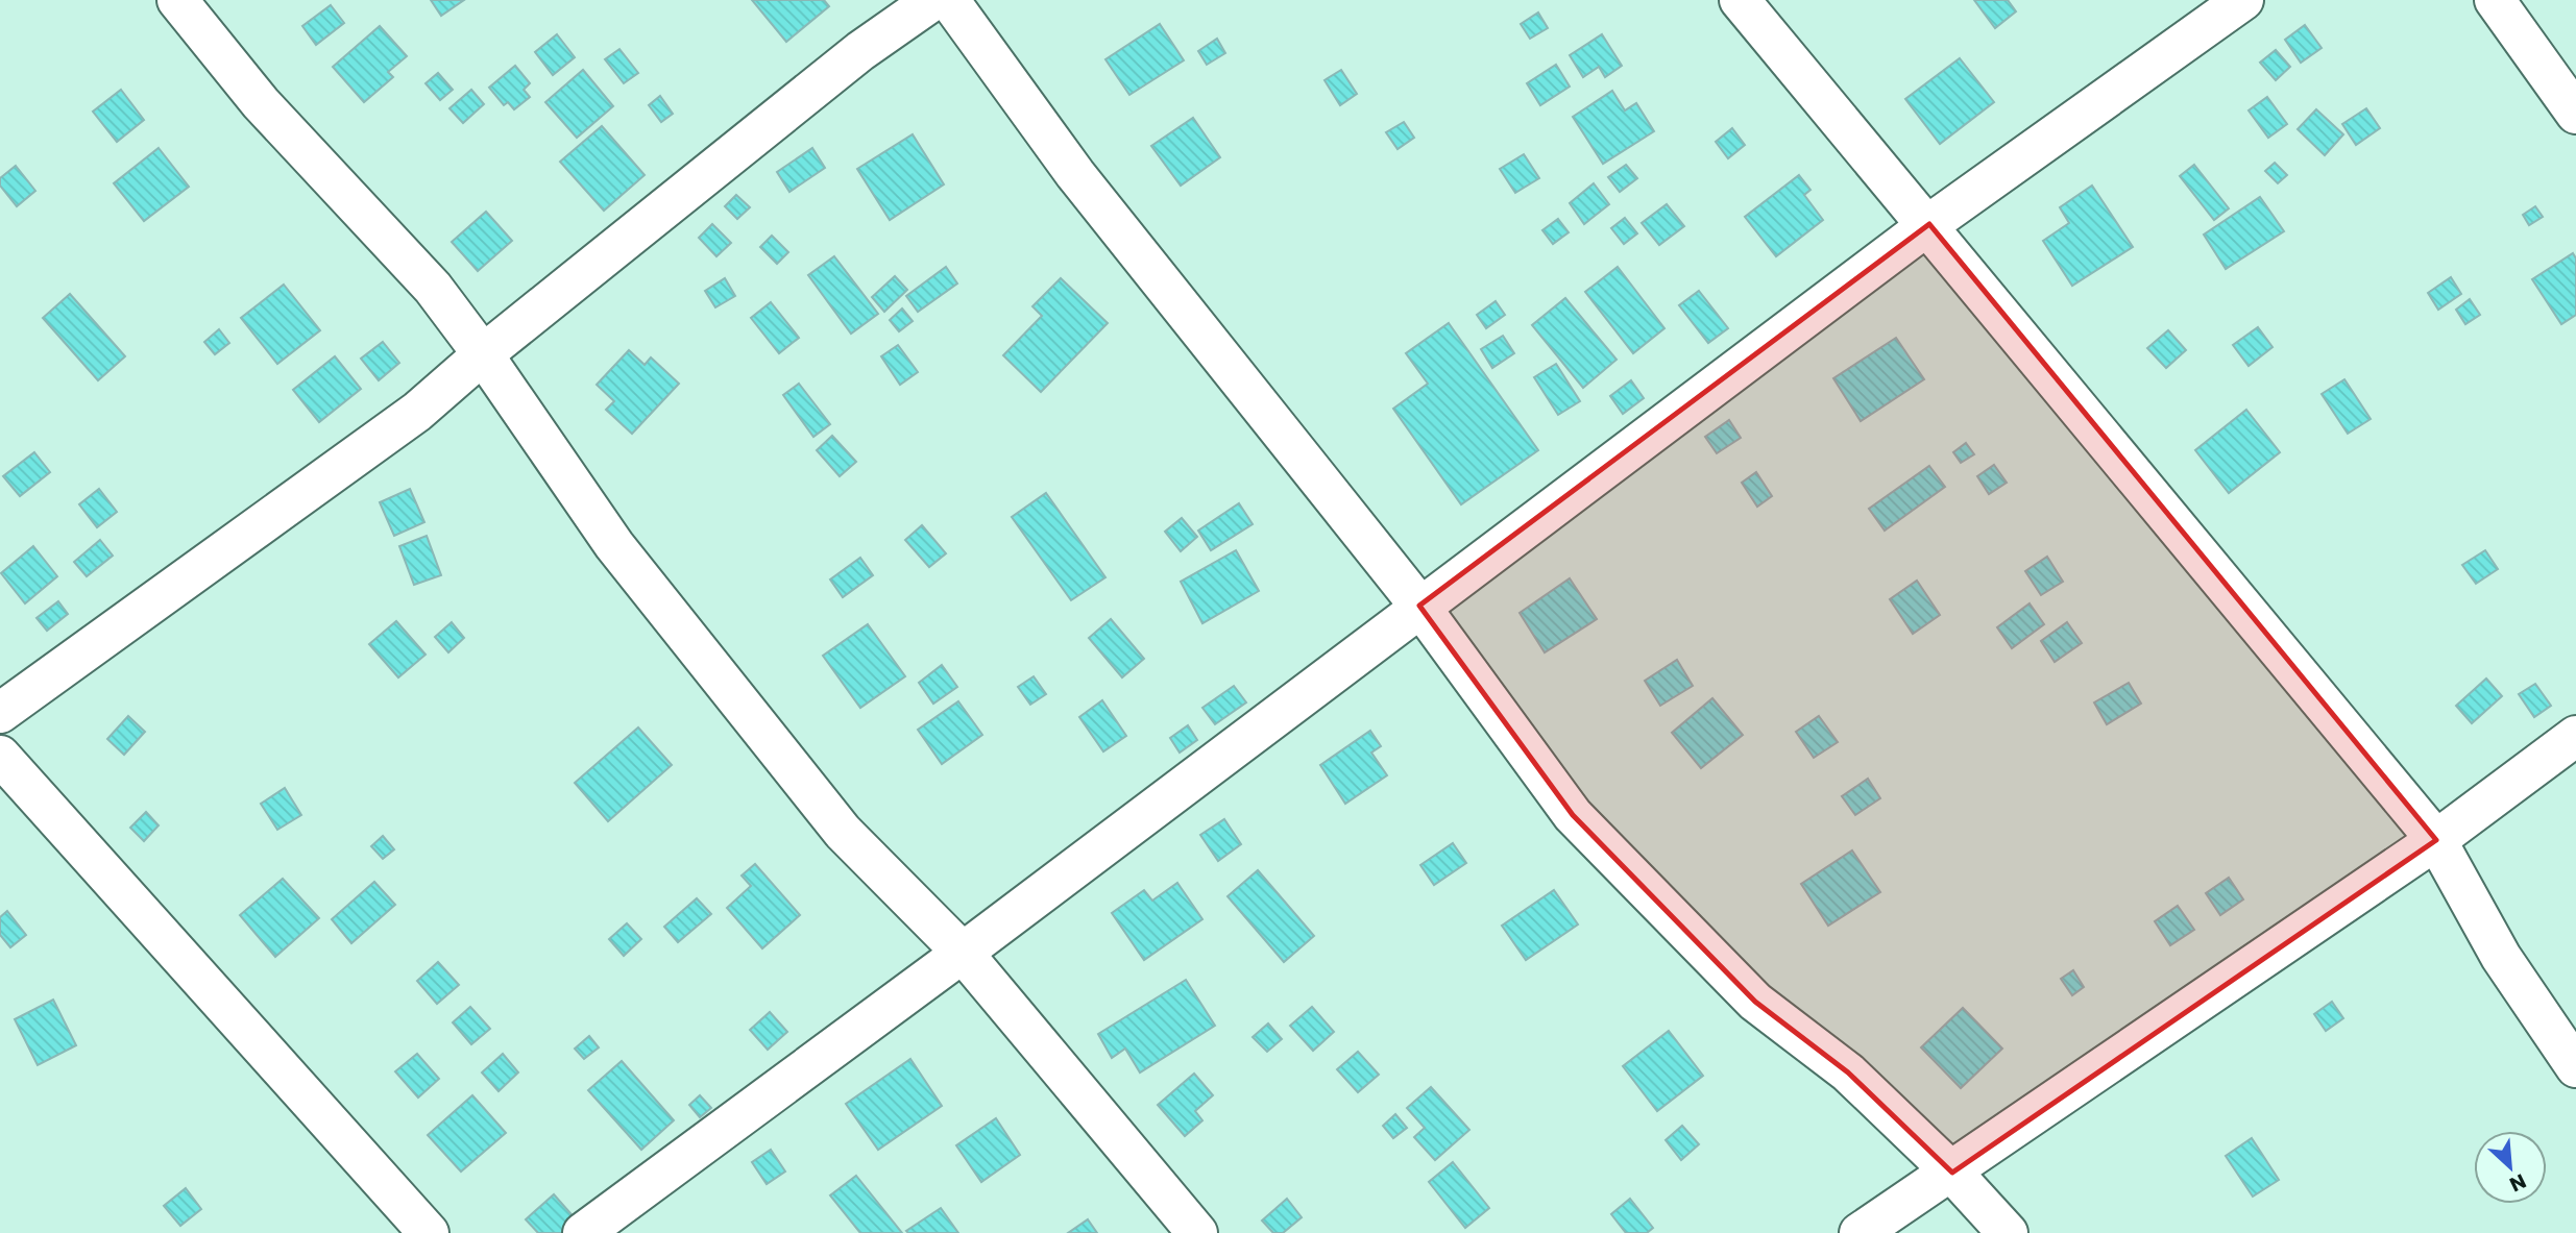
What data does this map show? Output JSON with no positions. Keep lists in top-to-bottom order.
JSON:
{
  "north": "bottom right"
}
